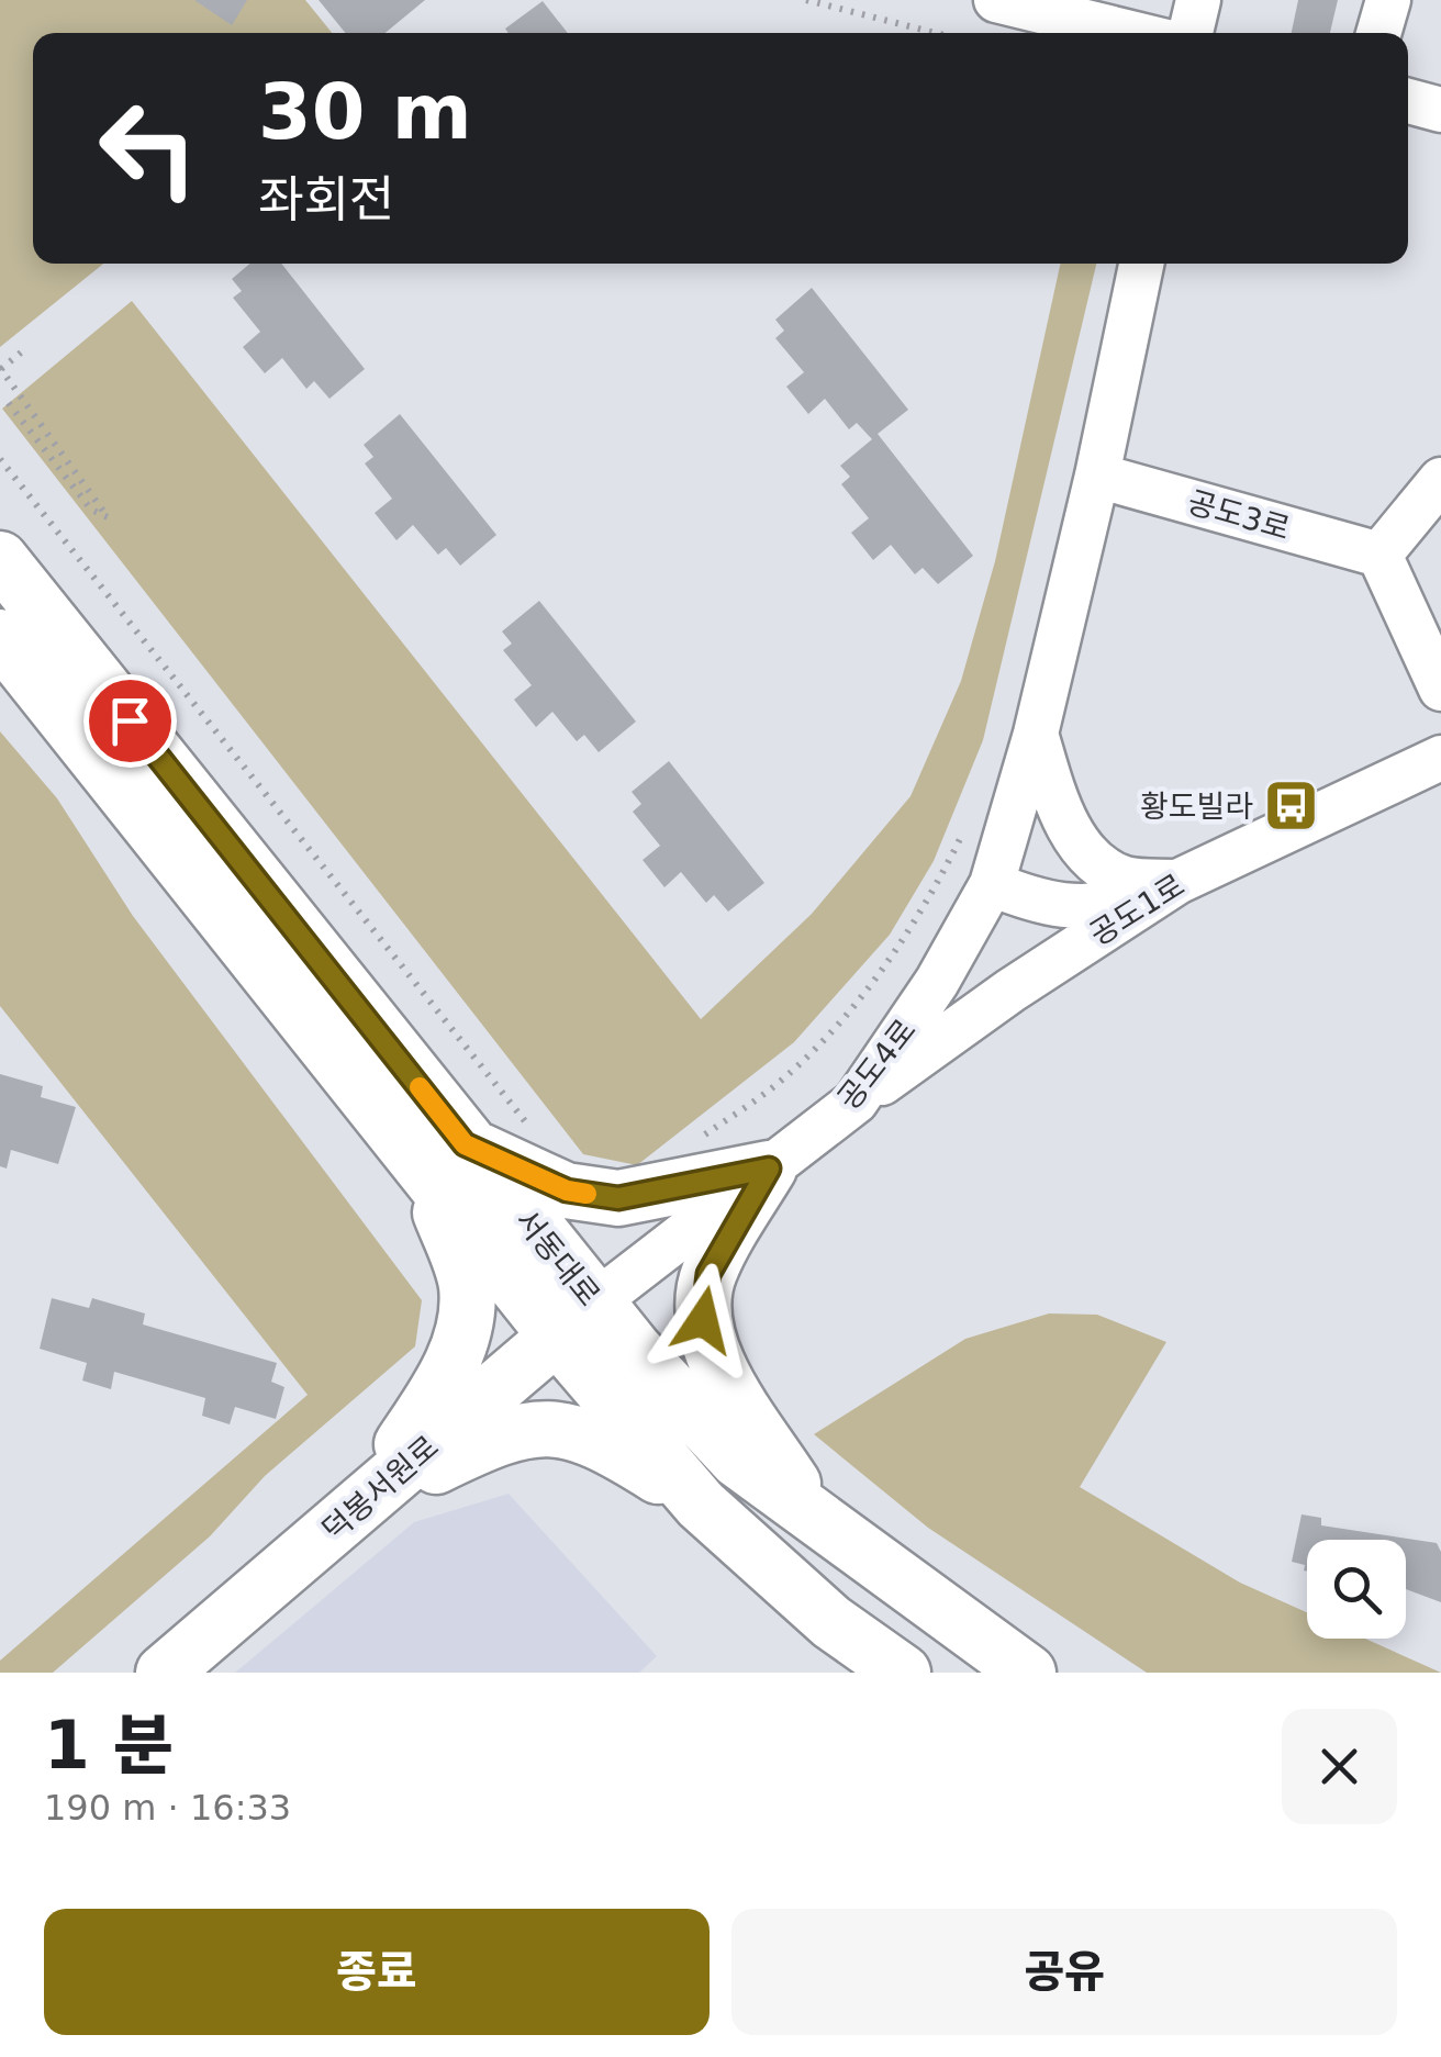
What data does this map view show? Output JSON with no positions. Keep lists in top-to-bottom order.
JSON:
{
  "streets": {
    "main road": ["서동대로", "덕봉서원로"],
    "street": ["공도3로", "공도1로", "공도4로"]
  },
  "crossings": [
    ["공도3로", "공도4로"],
    ["공도1로", "공도4로"],
    ["공도4로", "서동대로"],
    ["공도4로", "덕봉서원로"],
    ["서동대로", "덕봉서원로"]
  ],
  "places": {
    "bus stop": ["황도빌라"]
  },
  "page": {
    "turn": ["30 m", "좌회전"],
    "heading": ["1 분", "190 m · 16:33"],
    "buttons": ["종료", "공유"]
  }
}
